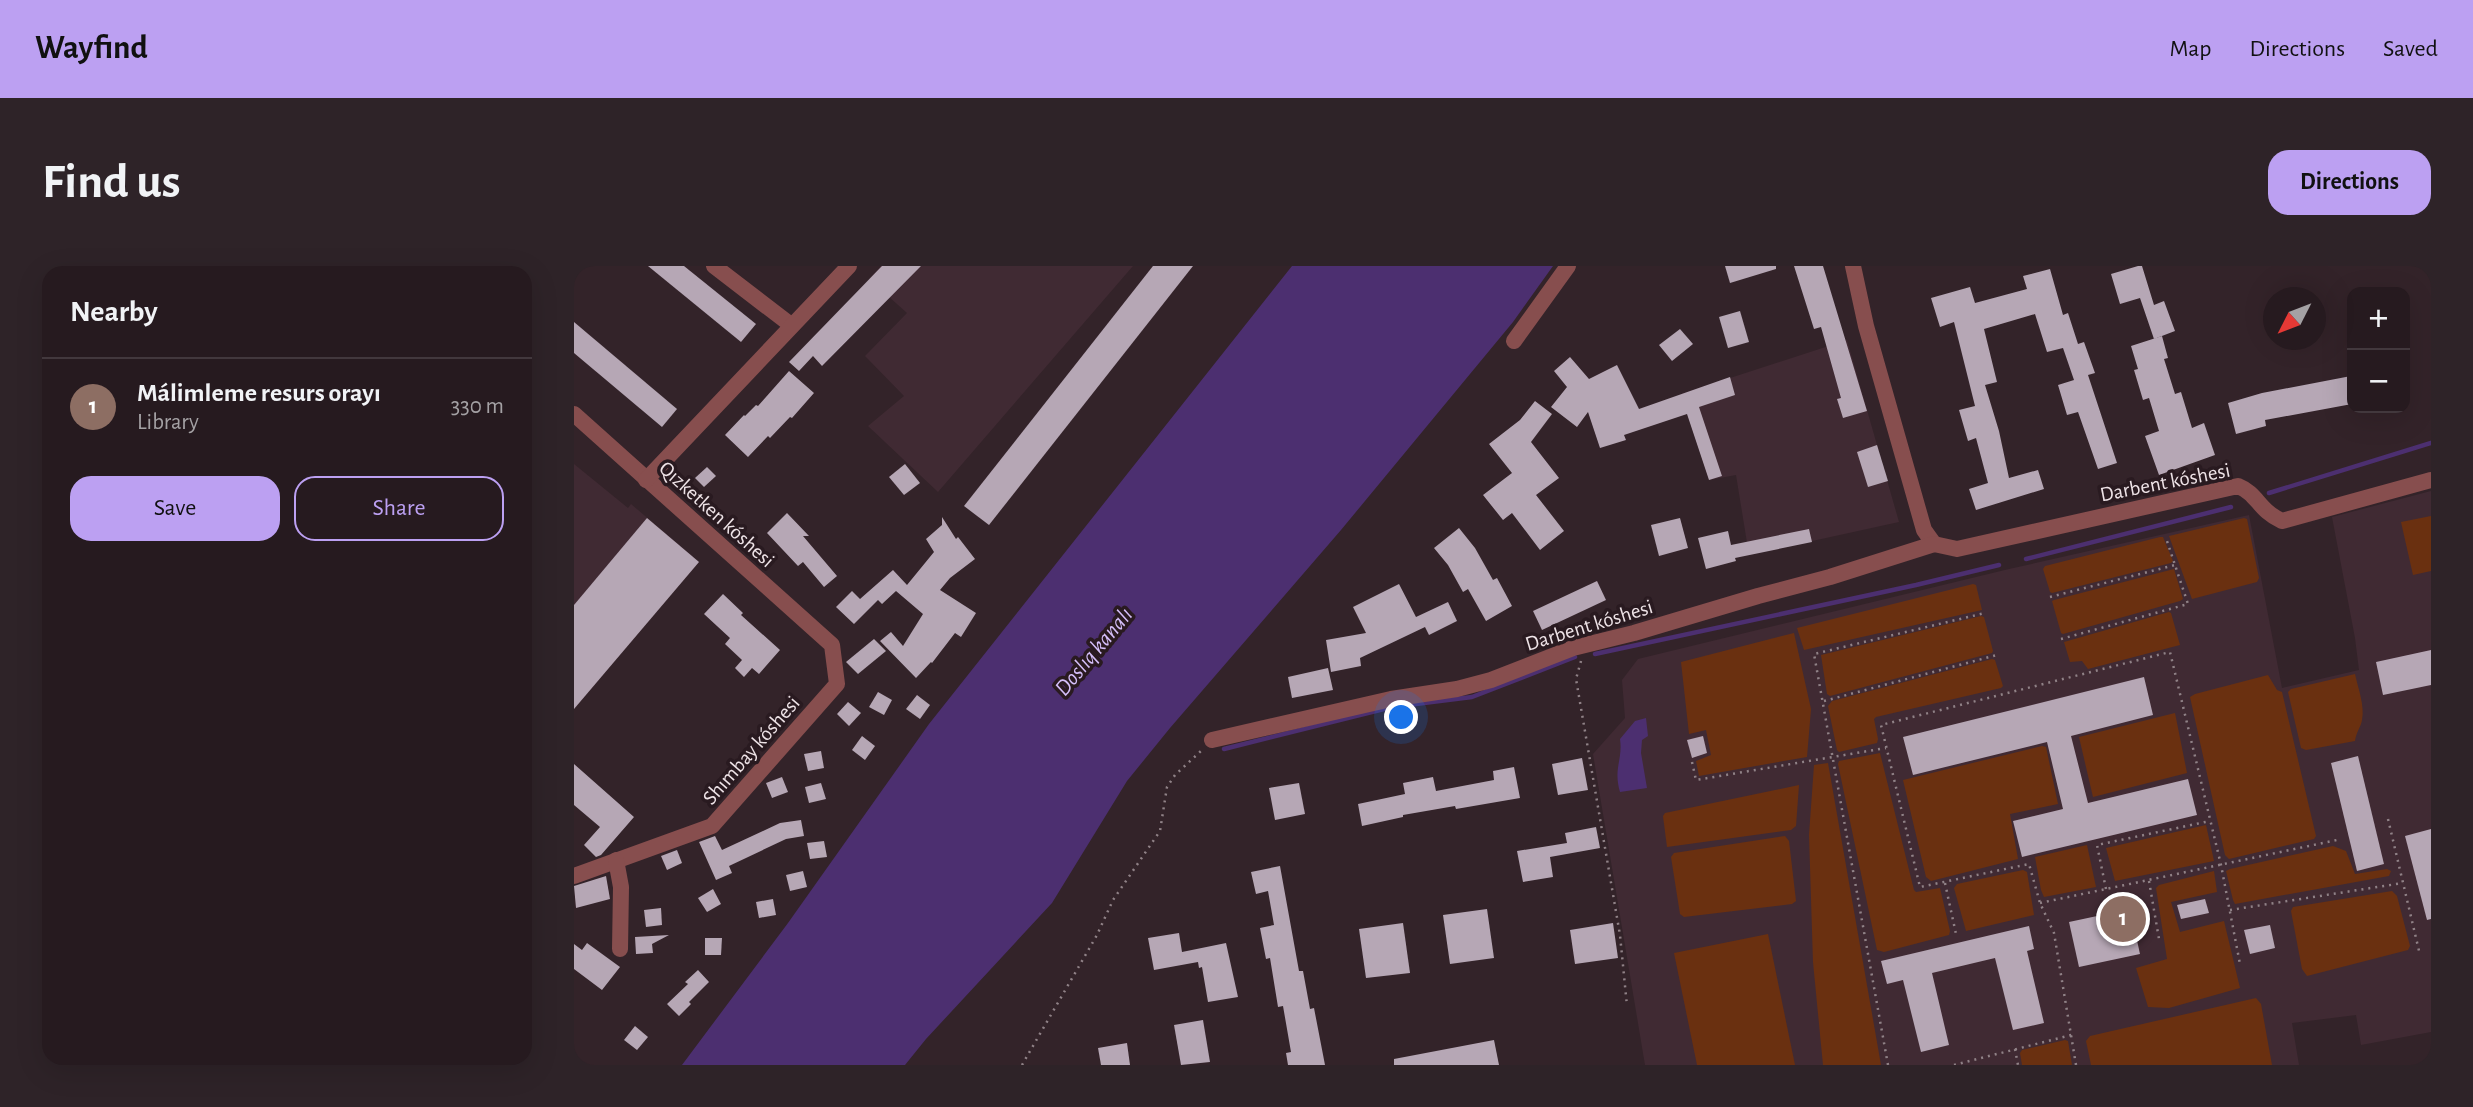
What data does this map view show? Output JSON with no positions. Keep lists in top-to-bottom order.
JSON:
{
  "streets": {
    "street": ["Darbent kóshesi", "Qızketken kóshesi", "Shımbay kóshesi"]
  },
  "crossings": [
    ["Qızketken kóshesi", "Shımbay kóshesi"]
  ],
  "water": ["Doslıq kanalı"],
  "north": "bottom left",
  "page": {
    "header": "Wayfind",
    "nav": ["Map", "Directions", "Saved"],
    "buttons": [
      "Directions",
      ["Save", "Share"]
    ],
    "title": "Find us",
    "heading": "Nearby",
    "map_buttons": ["+", "−"],
    "list": [
      {
        "mark": "1",
        "name": "Málimleme resurs orayı",
        "note": "Library",
        "value": "330 m"
      }
    ],
    "pins": "1"
  }
}
